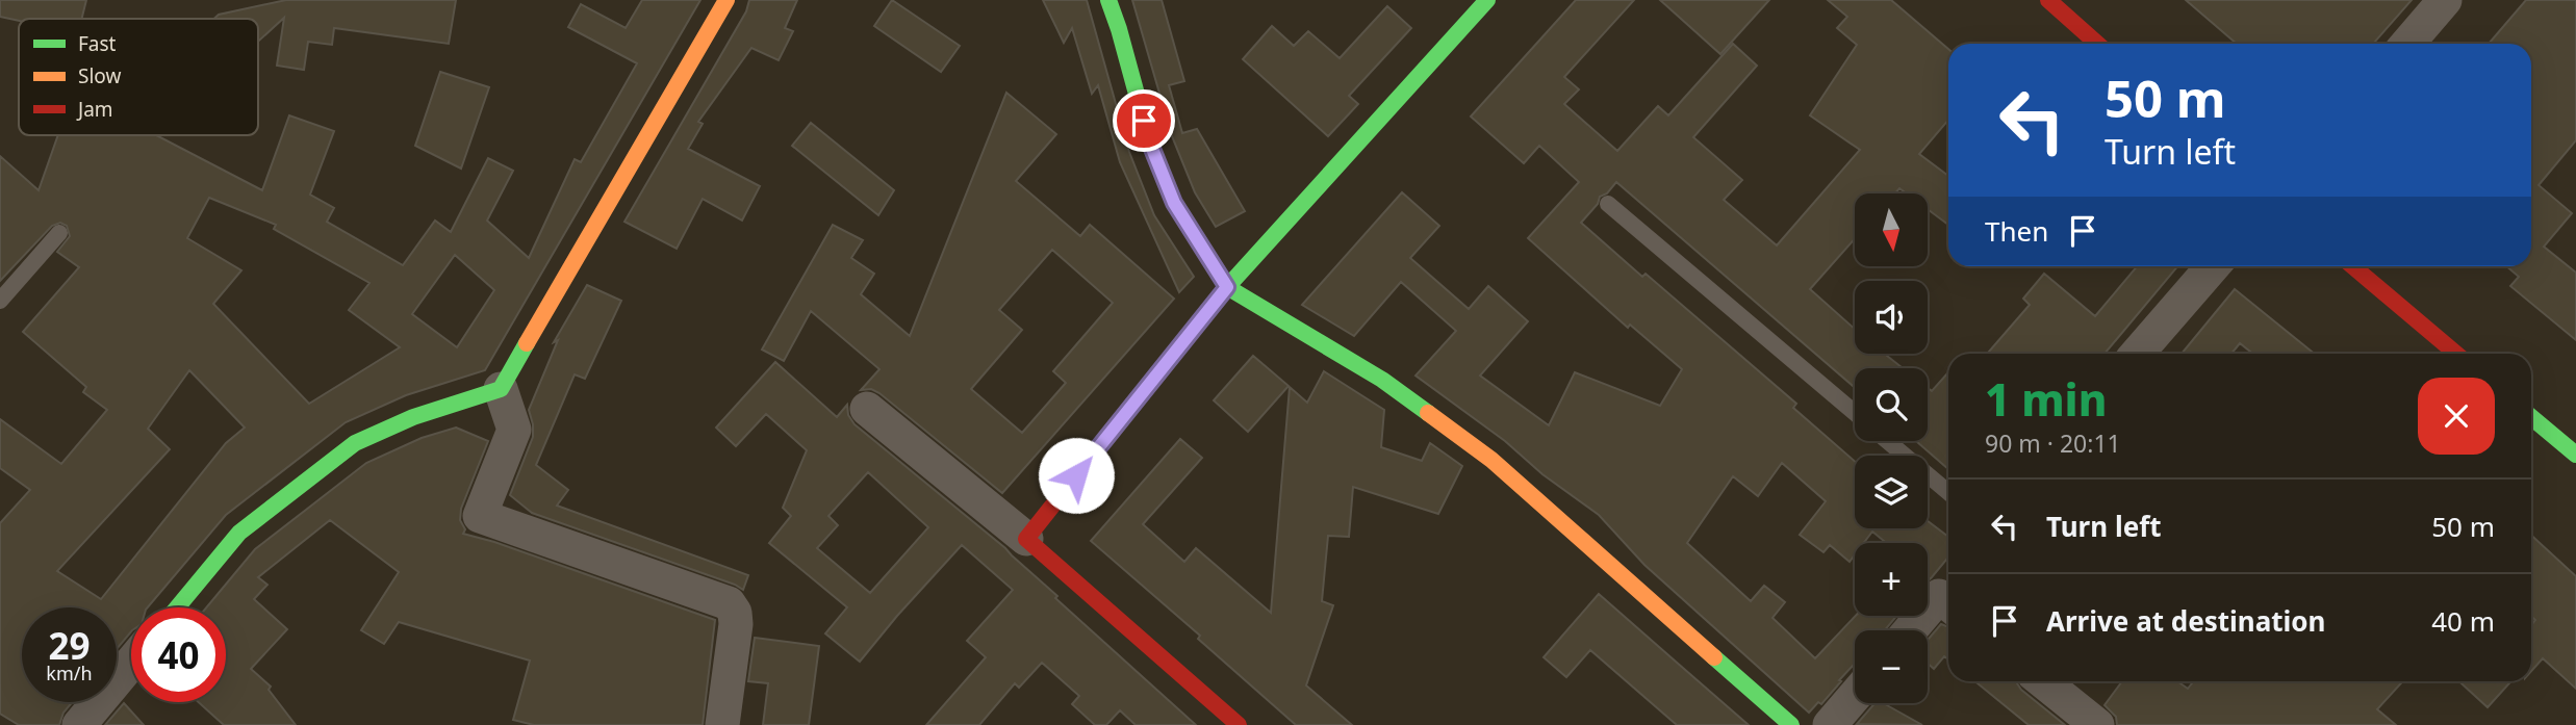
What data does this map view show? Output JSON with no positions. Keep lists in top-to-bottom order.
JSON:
{
  "legend": ["Fast", "Slow", "Jam"],
  "north": "bottom",
  "page": {
    "turn": ["50 m", "Turn left"],
    "map_buttons": ["+", "−"],
    "then": "Then",
    "heading": ["1 min", "90 m · 20:11"],
    "list": [
      {
        "name": "Turn left",
        "value": "50 m"
      },
      {
        "name": "Arrive at destination",
        "value": "40 m"
      }
    ],
    "speed": "29 km/h",
    "limit": "40"
  }
}
